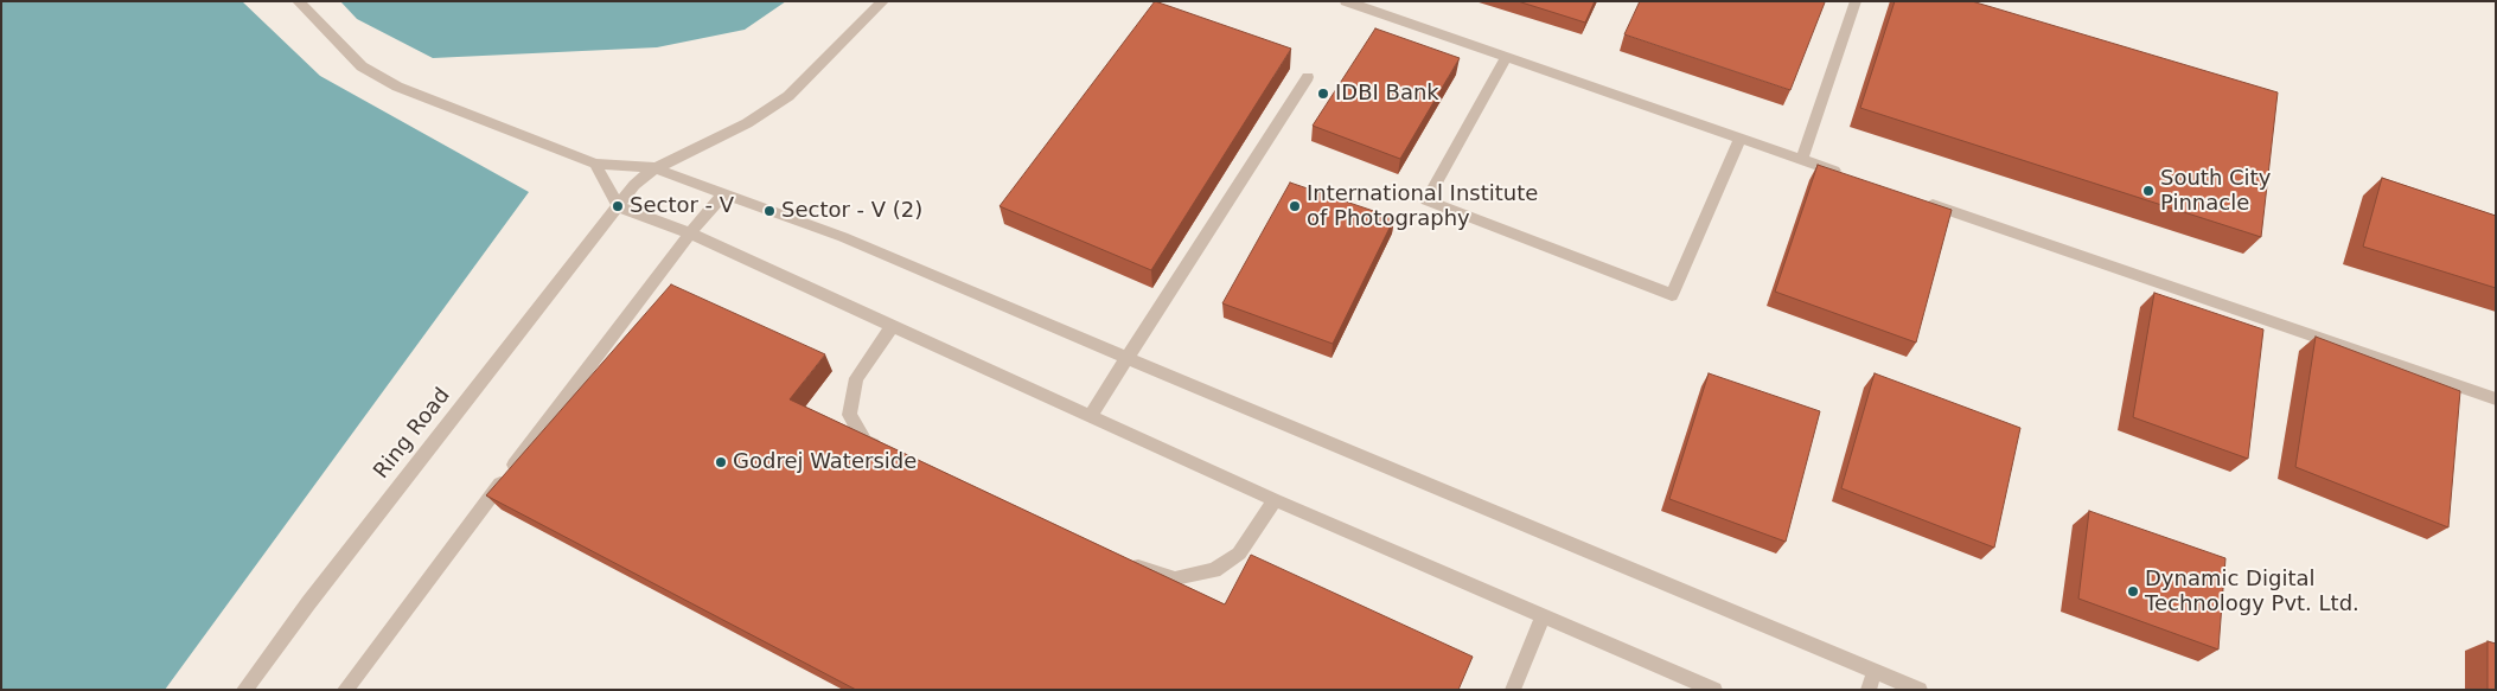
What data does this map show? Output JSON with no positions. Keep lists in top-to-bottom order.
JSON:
{
  "streets": {
    "street": ["Ring Road"]
  },
  "places": [
    "IDBI Bank",
    "South City Pinnacle",
    "Sector - V",
    "International Institute of Photography",
    "Sector - V (2)",
    "Godrej Waterside",
    "Dynamic Digital Technology Pvt. Ltd."
  ]
}
